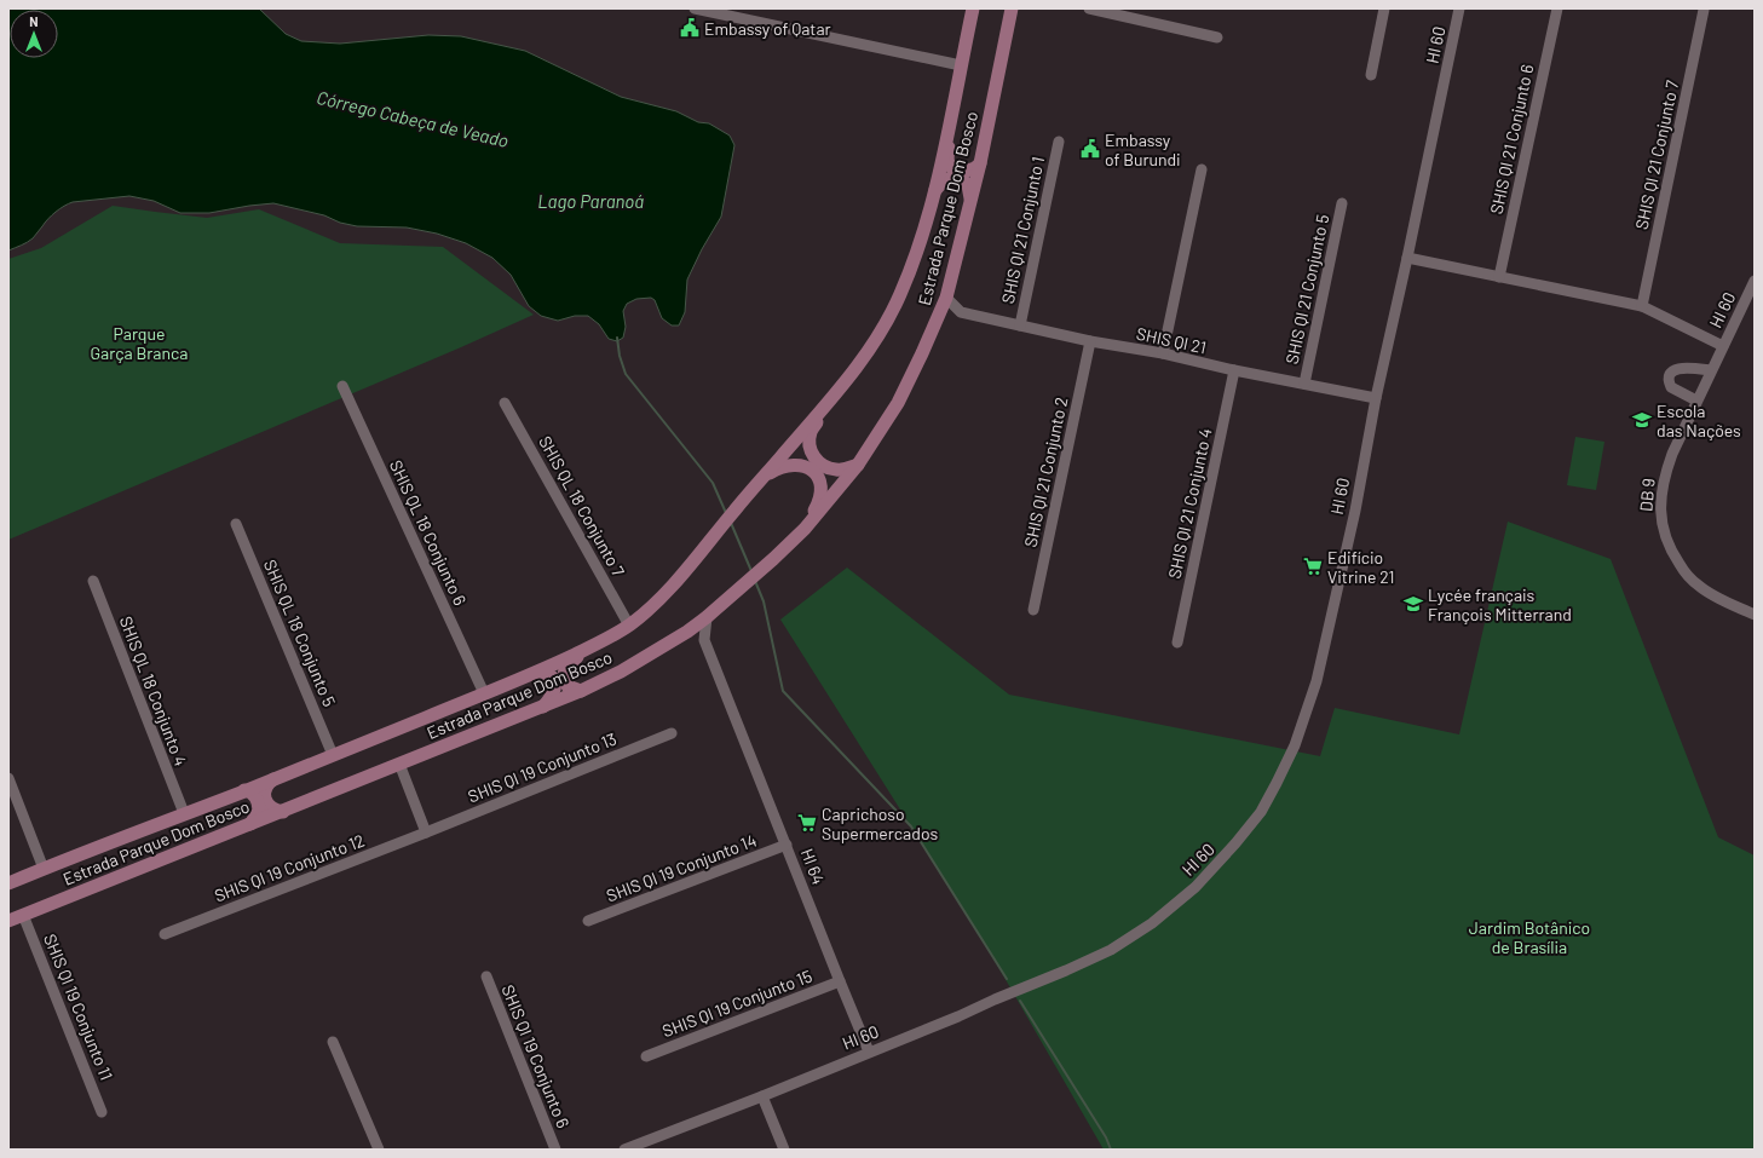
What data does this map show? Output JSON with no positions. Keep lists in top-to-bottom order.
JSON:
{
  "streets": {
    "main road": ["Estrada Parque Dom Bosco"],
    "street": [
      "HI 60",
      "SHIS QI 21 Conjunto 6",
      "SHIS QI 21 Conjunto 7",
      "SHIS QI 21 Conjunto 1",
      "SHIS QI 21 Conjunto 5",
      "SHIS QI 21",
      "SHIS QI 21 Conjunto 2",
      "DB 9",
      "SHIS QI 21 Conjunto 4",
      "SHIS QL 18 Conjunto 7",
      "SHIS QL 18 Conjunto 6",
      "SHIS QL 18 Conjunto 5",
      "SHIS QL 18 Conjunto 4",
      "SHIS QI 19 Conjunto 13",
      "HI 64",
      "SHIS QI 19 Conjunto 12",
      "SHIS QI 19 Conjunto 14",
      "SHIS QI 19 Conjunto 15",
      "SHIS QI 19 Conjunto 11",
      "SHIS QI 19 Conjunto 6"
    ]
  },
  "crossings": [
    ["HI 60", "SHIS QI 21 Conjunto 6"],
    ["HI 60", "SHIS QI 21 Conjunto 7"],
    ["HI 60", "SHIS QI 21"],
    ["HI 60", "DB 9"],
    ["HI 60", "HI 64"],
    ["Estrada Parque Dom Bosco", "SHIS QL 18 Conjunto 7"],
    ["Estrada Parque Dom Bosco", "SHIS QL 18 Conjunto 6"],
    ["Estrada Parque Dom Bosco", "SHIS QL 18 Conjunto 5"],
    ["Estrada Parque Dom Bosco", "SHIS QL 18 Conjunto 4"],
    ["Estrada Parque Dom Bosco", "HI 64"],
    ["Estrada Parque Dom Bosco", "SHIS QI 19 Conjunto 11"],
    ["SHIS QI 21 Conjunto 1", "SHIS QI 21"],
    ["SHIS QI 21 Conjunto 5", "SHIS QI 21"],
    ["SHIS QI 21", "SHIS QI 21 Conjunto 2"],
    ["SHIS QI 21", "SHIS QI 21 Conjunto 4"],
    ["SHIS QI 19 Conjunto 13", "SHIS QI 19 Conjunto 12"],
    ["HI 64", "SHIS QI 19 Conjunto 14"],
    ["HI 64", "SHIS QI 19 Conjunto 15"]
  ],
  "water": ["Córrego Cabeça de Veado", "Lago Paranoá"],
  "parks": ["Parque Garça Branca", "Jardim Botânico de Brasília"],
  "places": {
    "public building": ["Embassy of Qatar", "Embassy of Burundi"],
    "school or university": ["Escola das Nações", "Lycée français François Mitterrand"],
    "supermarket": ["Edifício Vitrine 21", "Caprichoso Supermercados"]
  },
  "north": "top"
}
